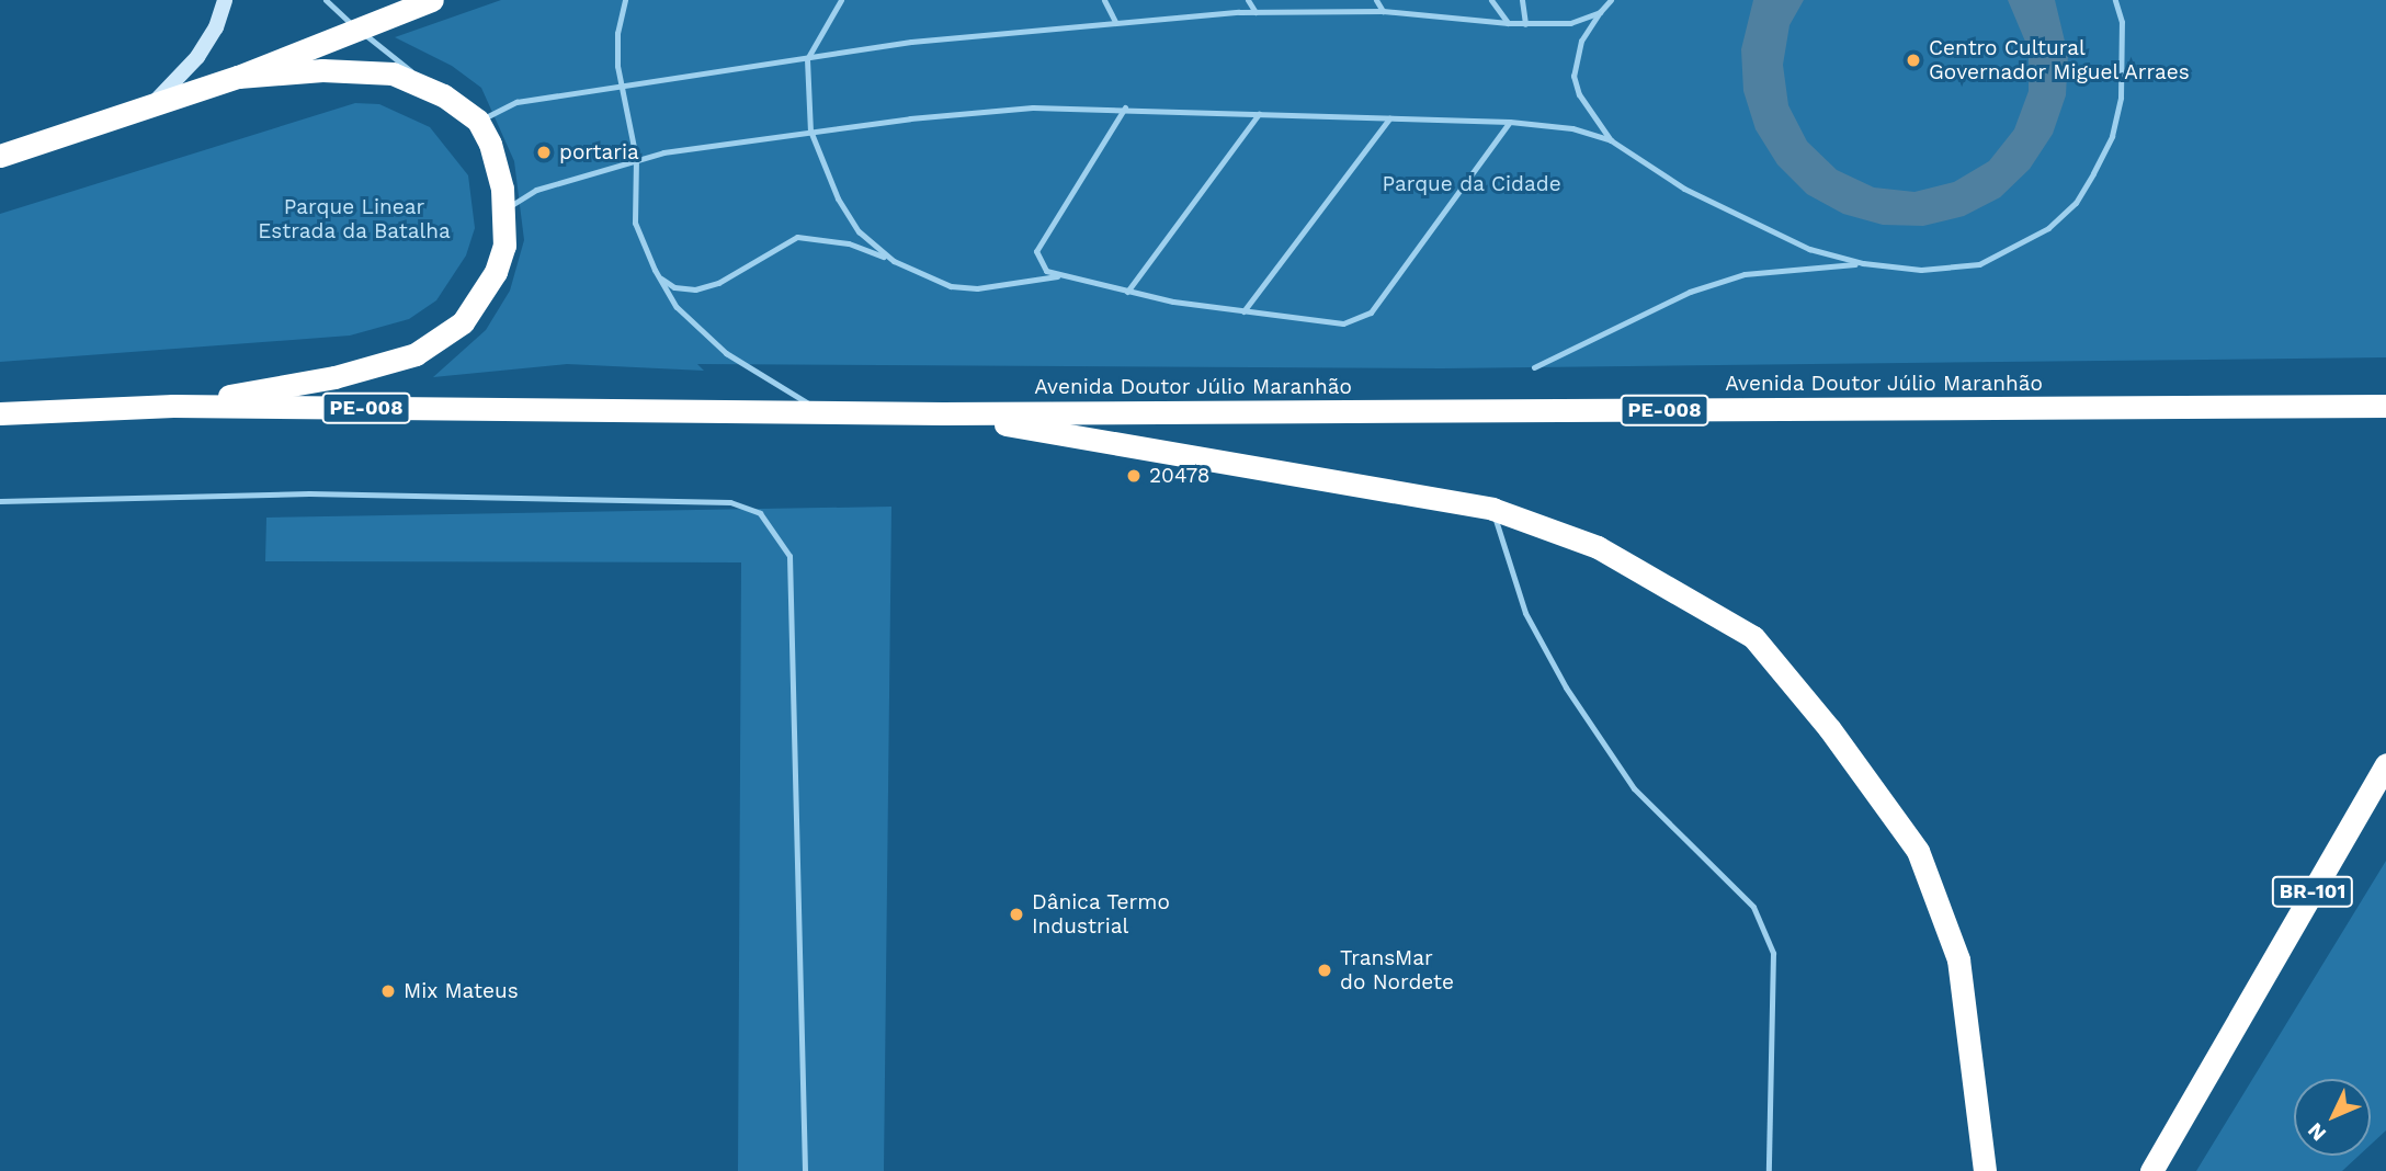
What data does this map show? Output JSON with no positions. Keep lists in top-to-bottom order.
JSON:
{
  "streets": {
    "highway": ["Avenida Doutor Júlio Maranhão", "PE-008", "BR-101"]
  },
  "parks": ["Parque da Cidade", "Parque Linear Estrada da Batalha"],
  "places": [
    "Centro Cultural Governador Miguel Arraes",
    "portaria",
    "20478",
    "Dânica Termo Industrial",
    "TransMar do Nordete",
    "Mix Mateus"
  ],
  "north": "bottom left"
}
